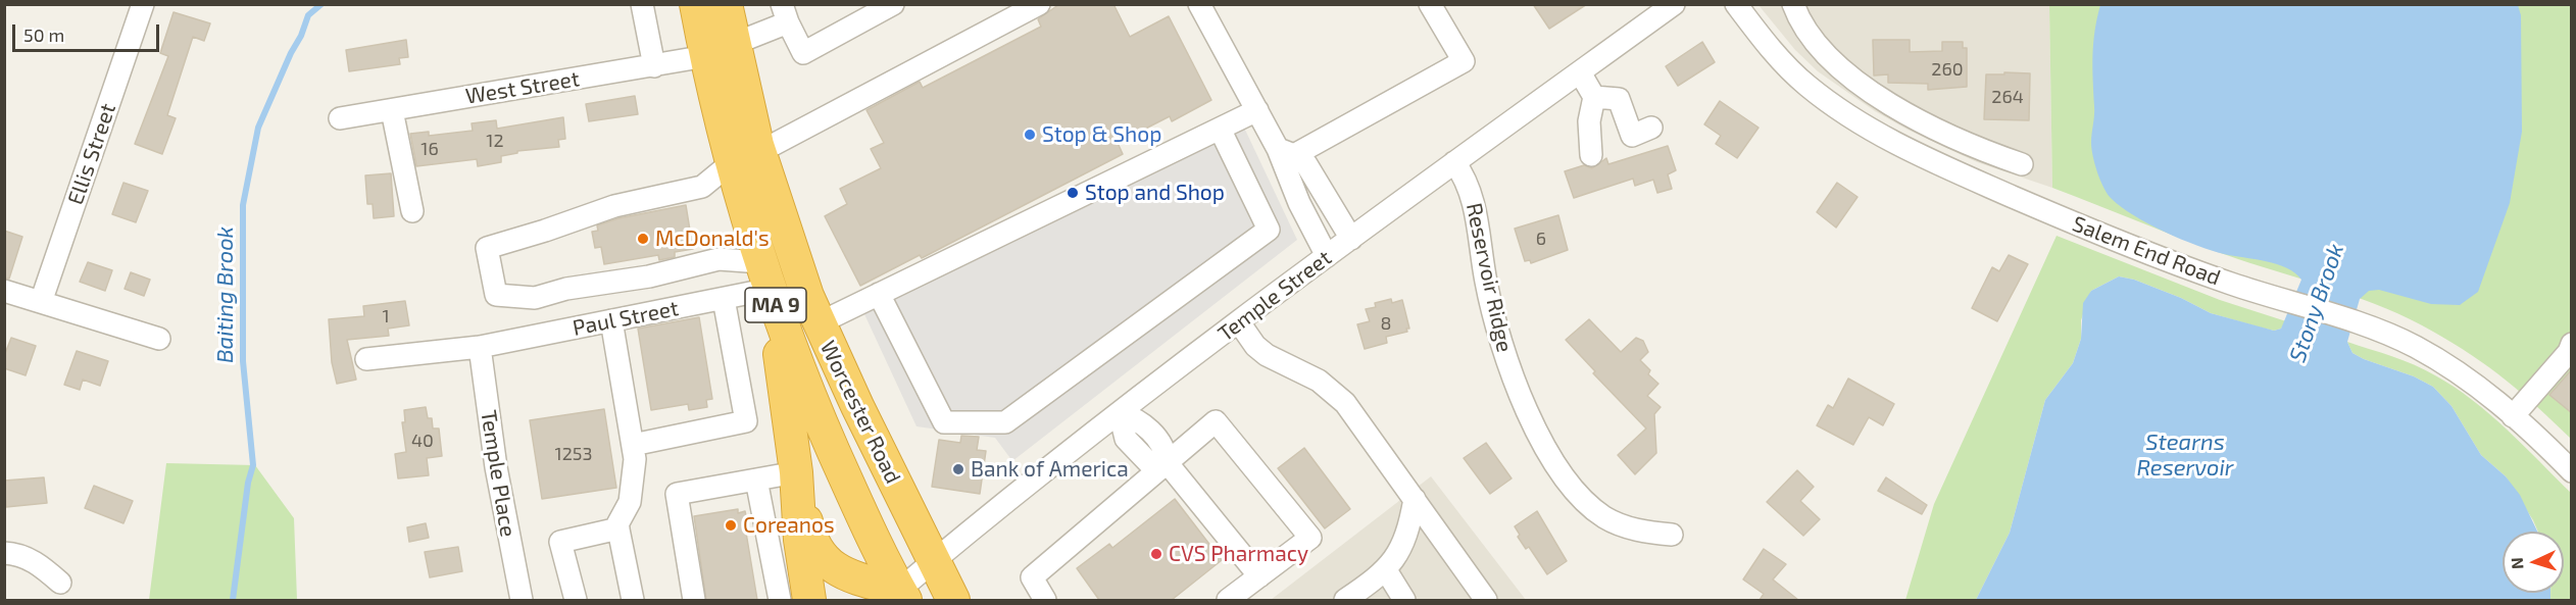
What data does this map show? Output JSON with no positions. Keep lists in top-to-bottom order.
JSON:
{
  "streets": {
    "highway": ["MA 9", "Worcester Road"],
    "street": [
      "West Street",
      "Ellis Street",
      "Salem End Road",
      "Reservoir Ridge",
      "Temple Street",
      "Paul Street",
      "Temple Place"
    ]
  },
  "crossings": [
    ["West Street", "Worcester Road"],
    ["Reservoir Ridge", "Temple Street"],
    ["Temple Street", "Worcester Road"],
    ["Paul Street", "Worcester Road"],
    ["Paul Street", "Temple Place"]
  ],
  "water": ["Baiting Brook", "Stony Brook", "Stearns Reservoir"],
  "places": [
    "Stop & Shop",
    "Stop and Shop",
    "McDonald's",
    "Bank of America",
    "Coreanos",
    "CVS Pharmacy"
  ],
  "house_numbers": [
    "260",
    "264",
    "12",
    "16",
    "6",
    "1",
    "8",
    "40",
    "1253"
  ],
  "scale_bar": "50 m",
  "north": "left"
}
